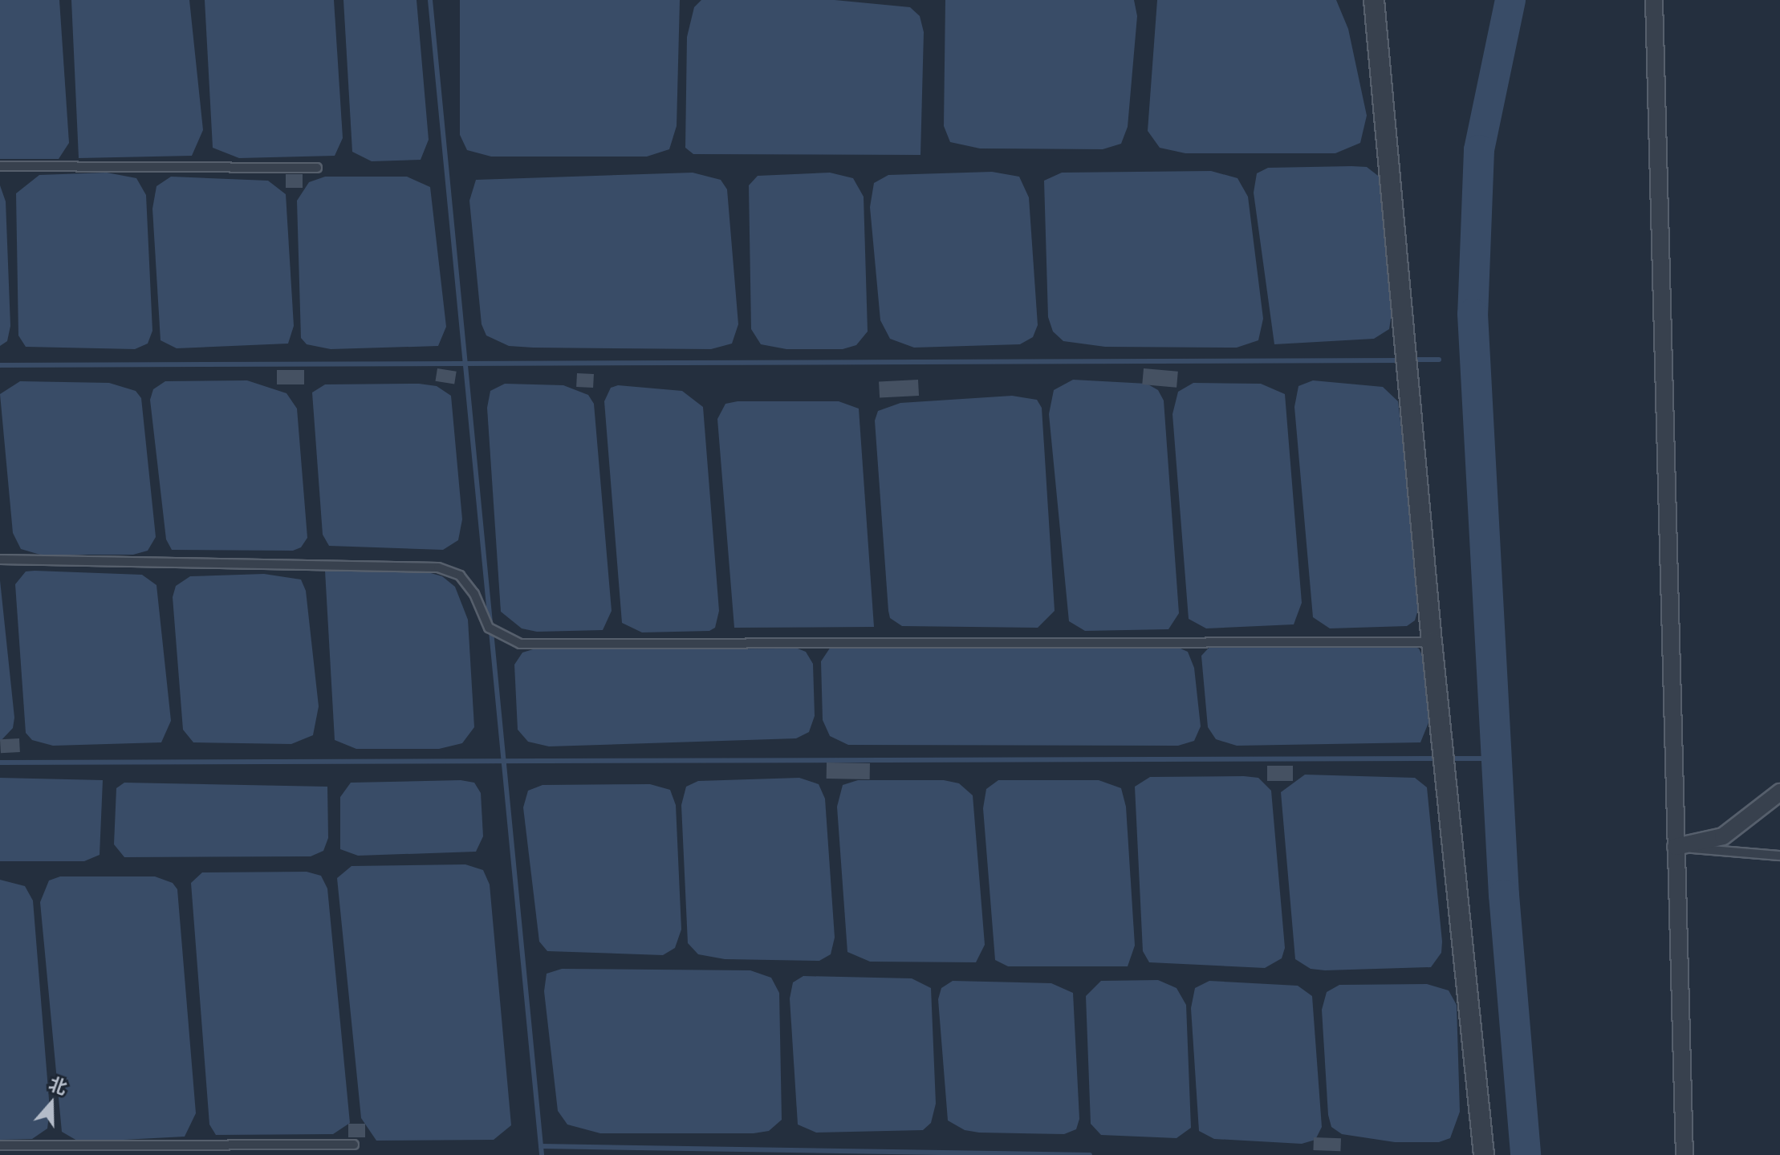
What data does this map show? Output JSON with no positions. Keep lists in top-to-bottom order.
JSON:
{
  "north": "top"
}
